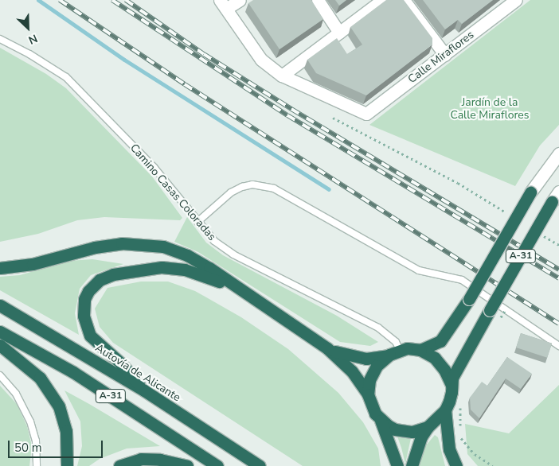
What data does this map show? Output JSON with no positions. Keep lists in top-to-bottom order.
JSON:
{
  "streets": {
    "highway": ["A-31", "Autovía de Alicante"],
    "street": ["Calle Miraflores"],
    "lane": ["Camino Casas Coloradas"]
  },
  "crossings": [
    ["Camino Casas Coloradas", "A-31"]
  ],
  "parks": ["Jardín de la Calle Miraflores"],
  "scale_bar": "50 m",
  "north": "bottom right"
}
